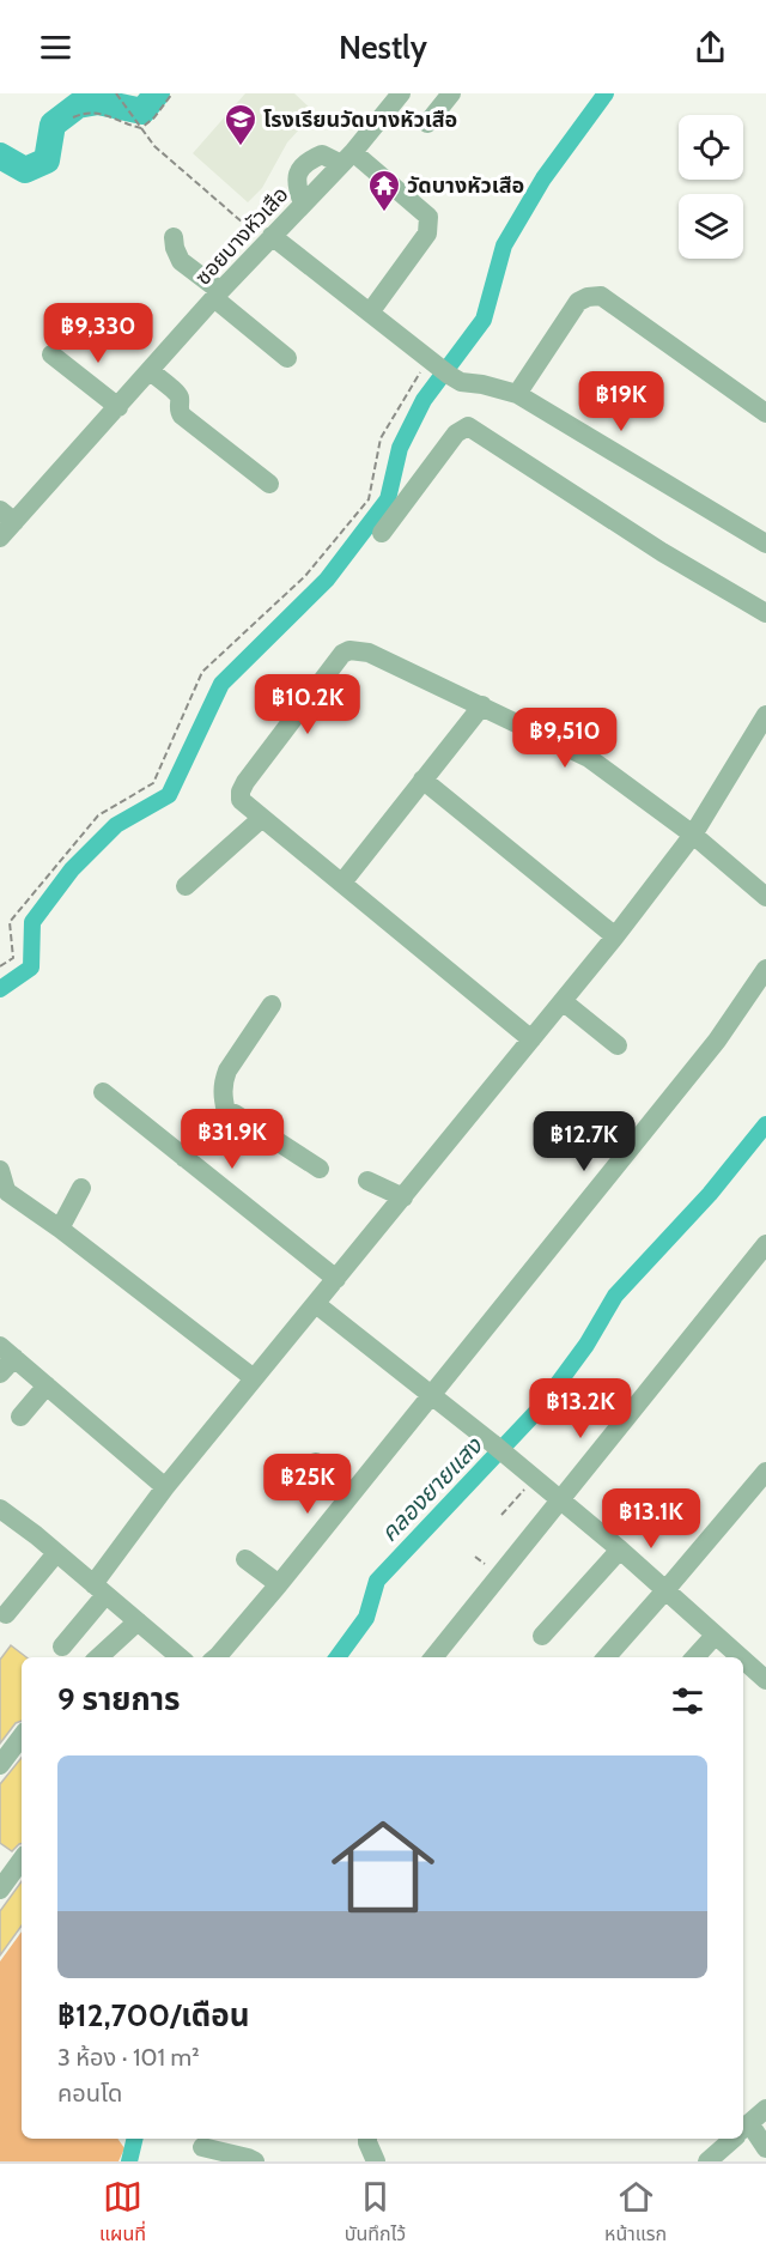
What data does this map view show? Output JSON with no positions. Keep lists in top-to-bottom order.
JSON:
{
  "streets": {
    "street": ["ซอยบางหัวเสือ"]
  },
  "water": ["คลองยายแสง"],
  "places": {
    "school or university": ["โรงเรียนวัดบางหัวเสือ"],
    "temple": ["วัดบางหัวเสือ"]
  },
  "page": {
    "header": "Nestly",
    "price": [
      "฿9,330",
      "฿19K",
      "฿10.2K",
      "฿9,510",
      "฿31.9K",
      "฿12.7K",
      "฿13.2K",
      "฿25K",
      "฿13.1K"
    ],
    "heading": "9 รายการ",
    "list": [
      {
        "name": "฿12,700/เดือน",
        "note": "3 ห้อง · 101 m² · คอนโด"
      }
    ],
    "tabs": ["แผนที่", "บันทึกไว้", "หน้าแรก"]
  }
}
